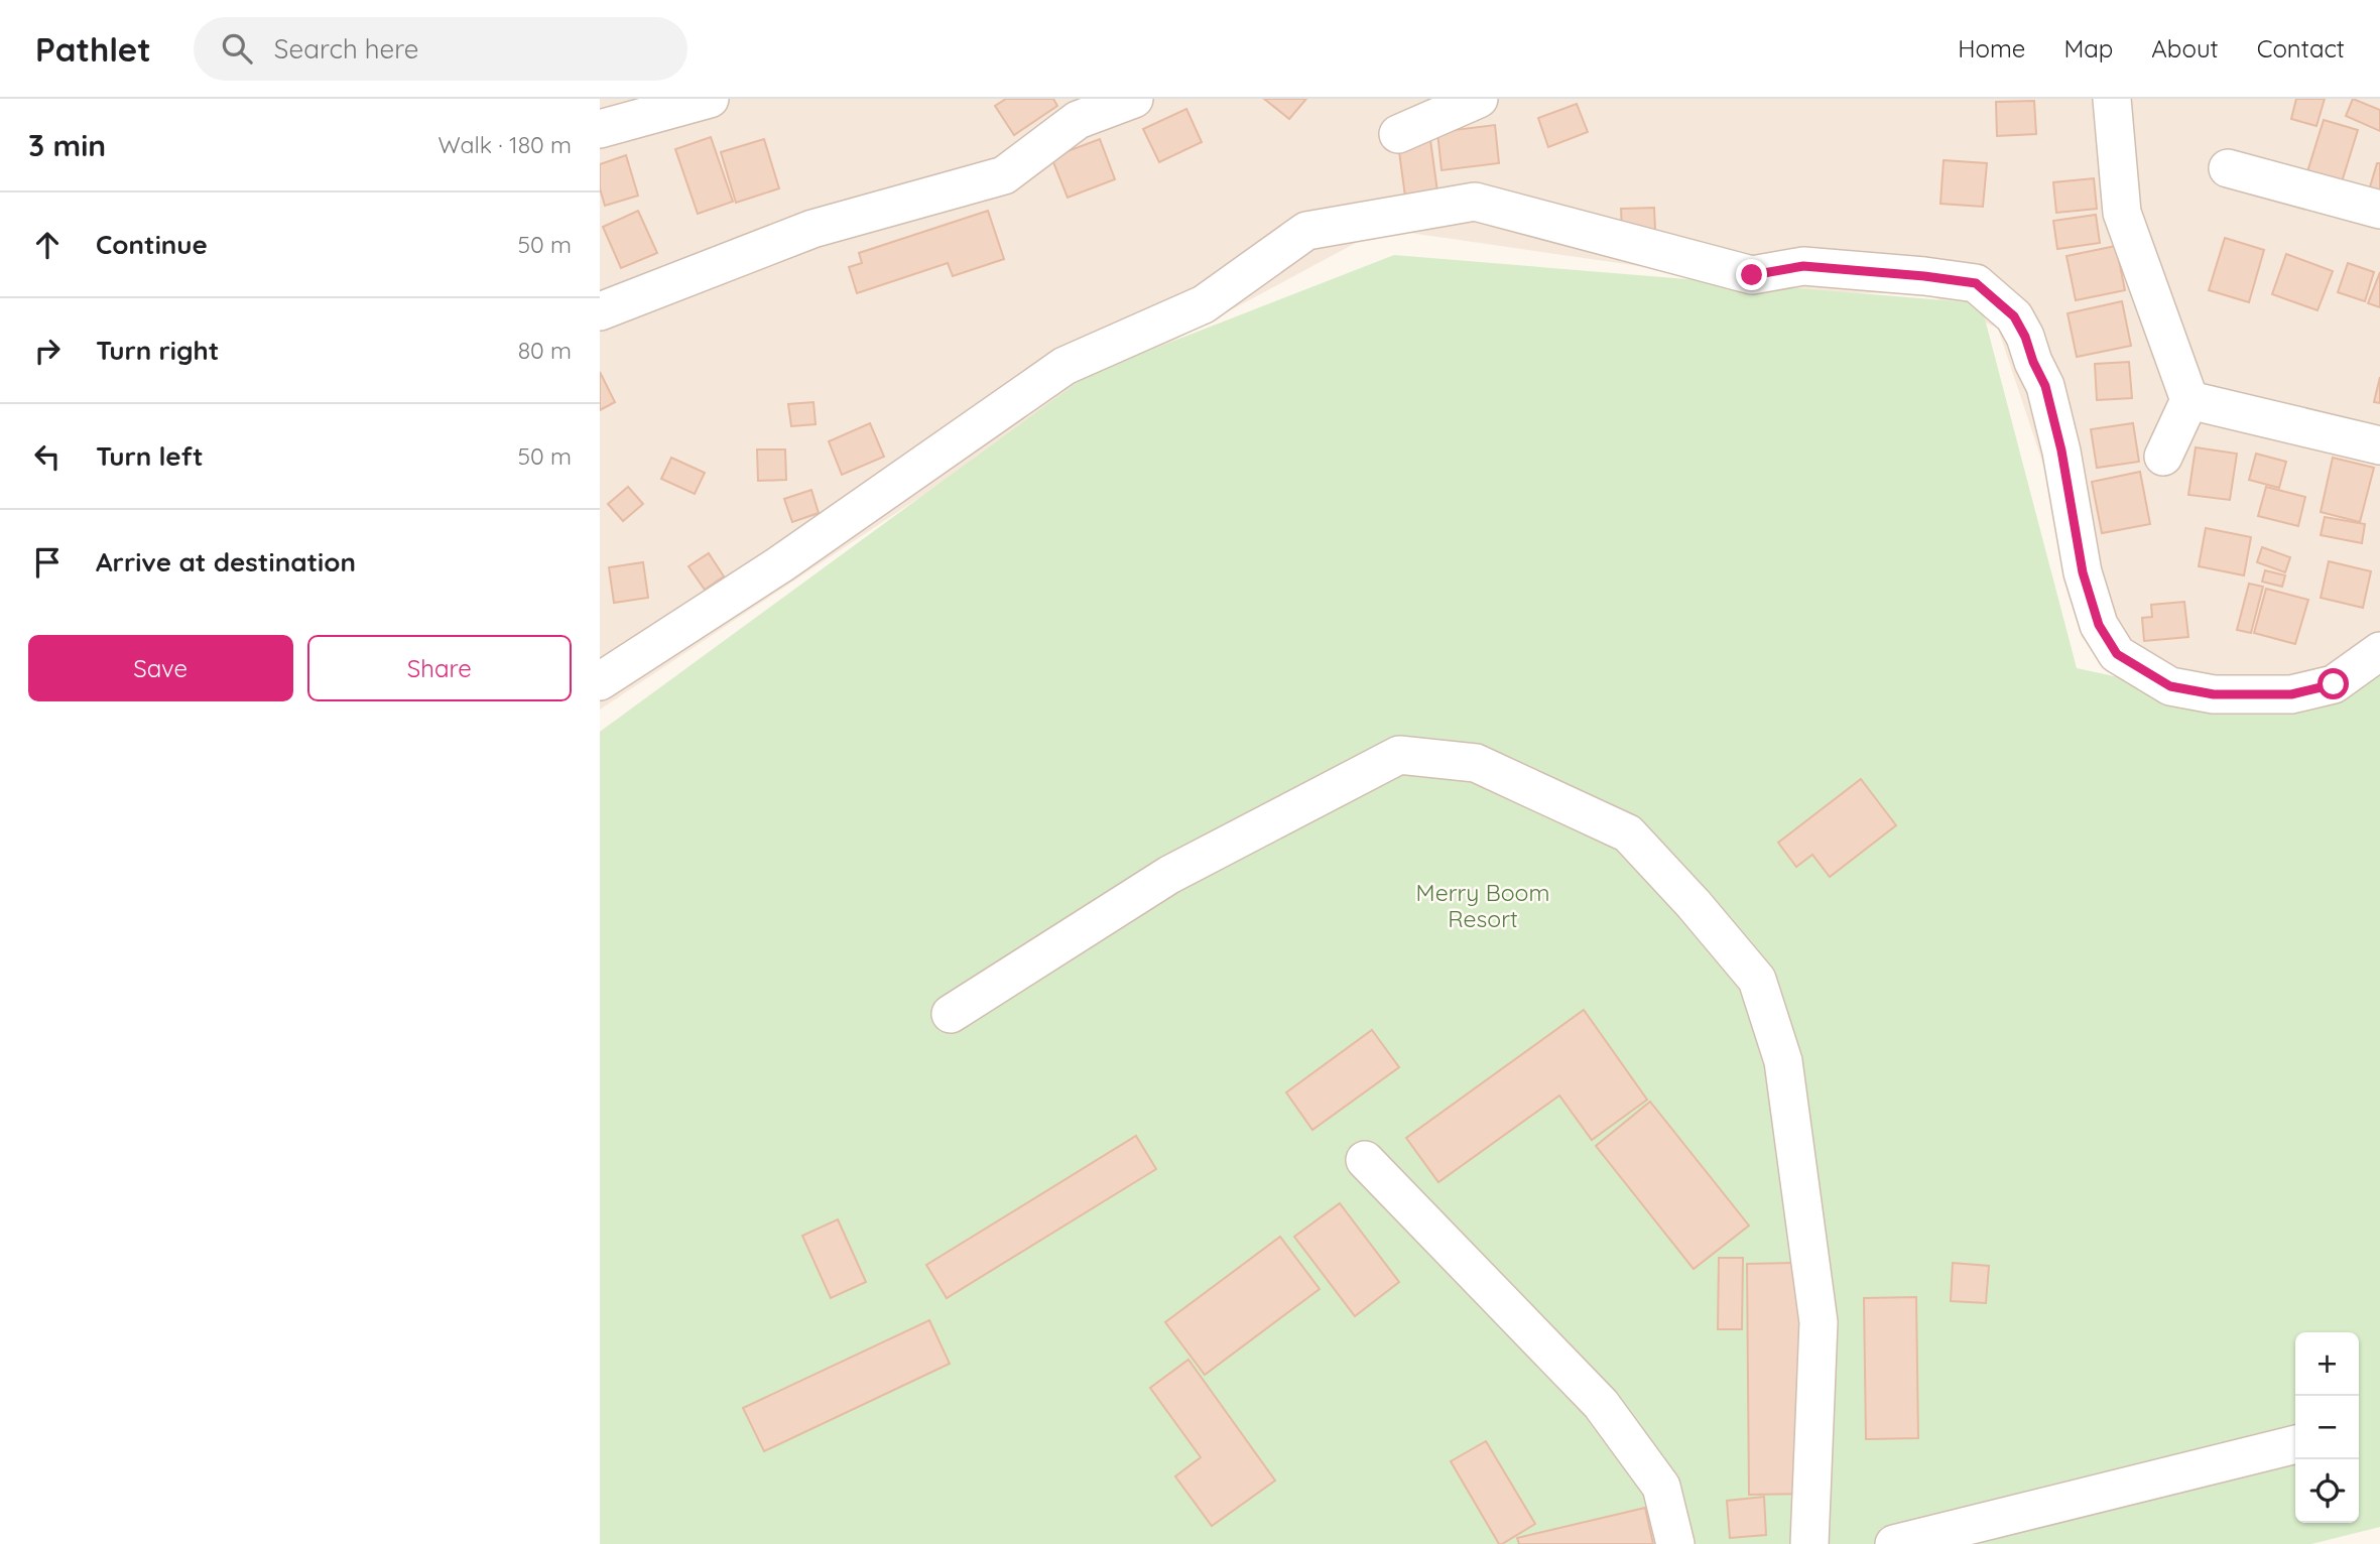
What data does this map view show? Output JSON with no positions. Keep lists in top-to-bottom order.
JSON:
{
  "parks": ["Merry Boom Resort"],
  "page": {
    "header": "Pathlet",
    "search": "Search here",
    "nav": [
      "Home",
      "Map",
      "About",
      "Contact"
    ],
    "heading": ["3 min", "Walk · 180 m"],
    "list": [
      ["Continue", "50 m"],
      ["Turn right", "80 m"],
      ["Turn left", "50 m"],
      "Arrive at destination"
    ],
    "buttons": ["Save", "Share"],
    "map_buttons": ["+", "−"]
  }
}
